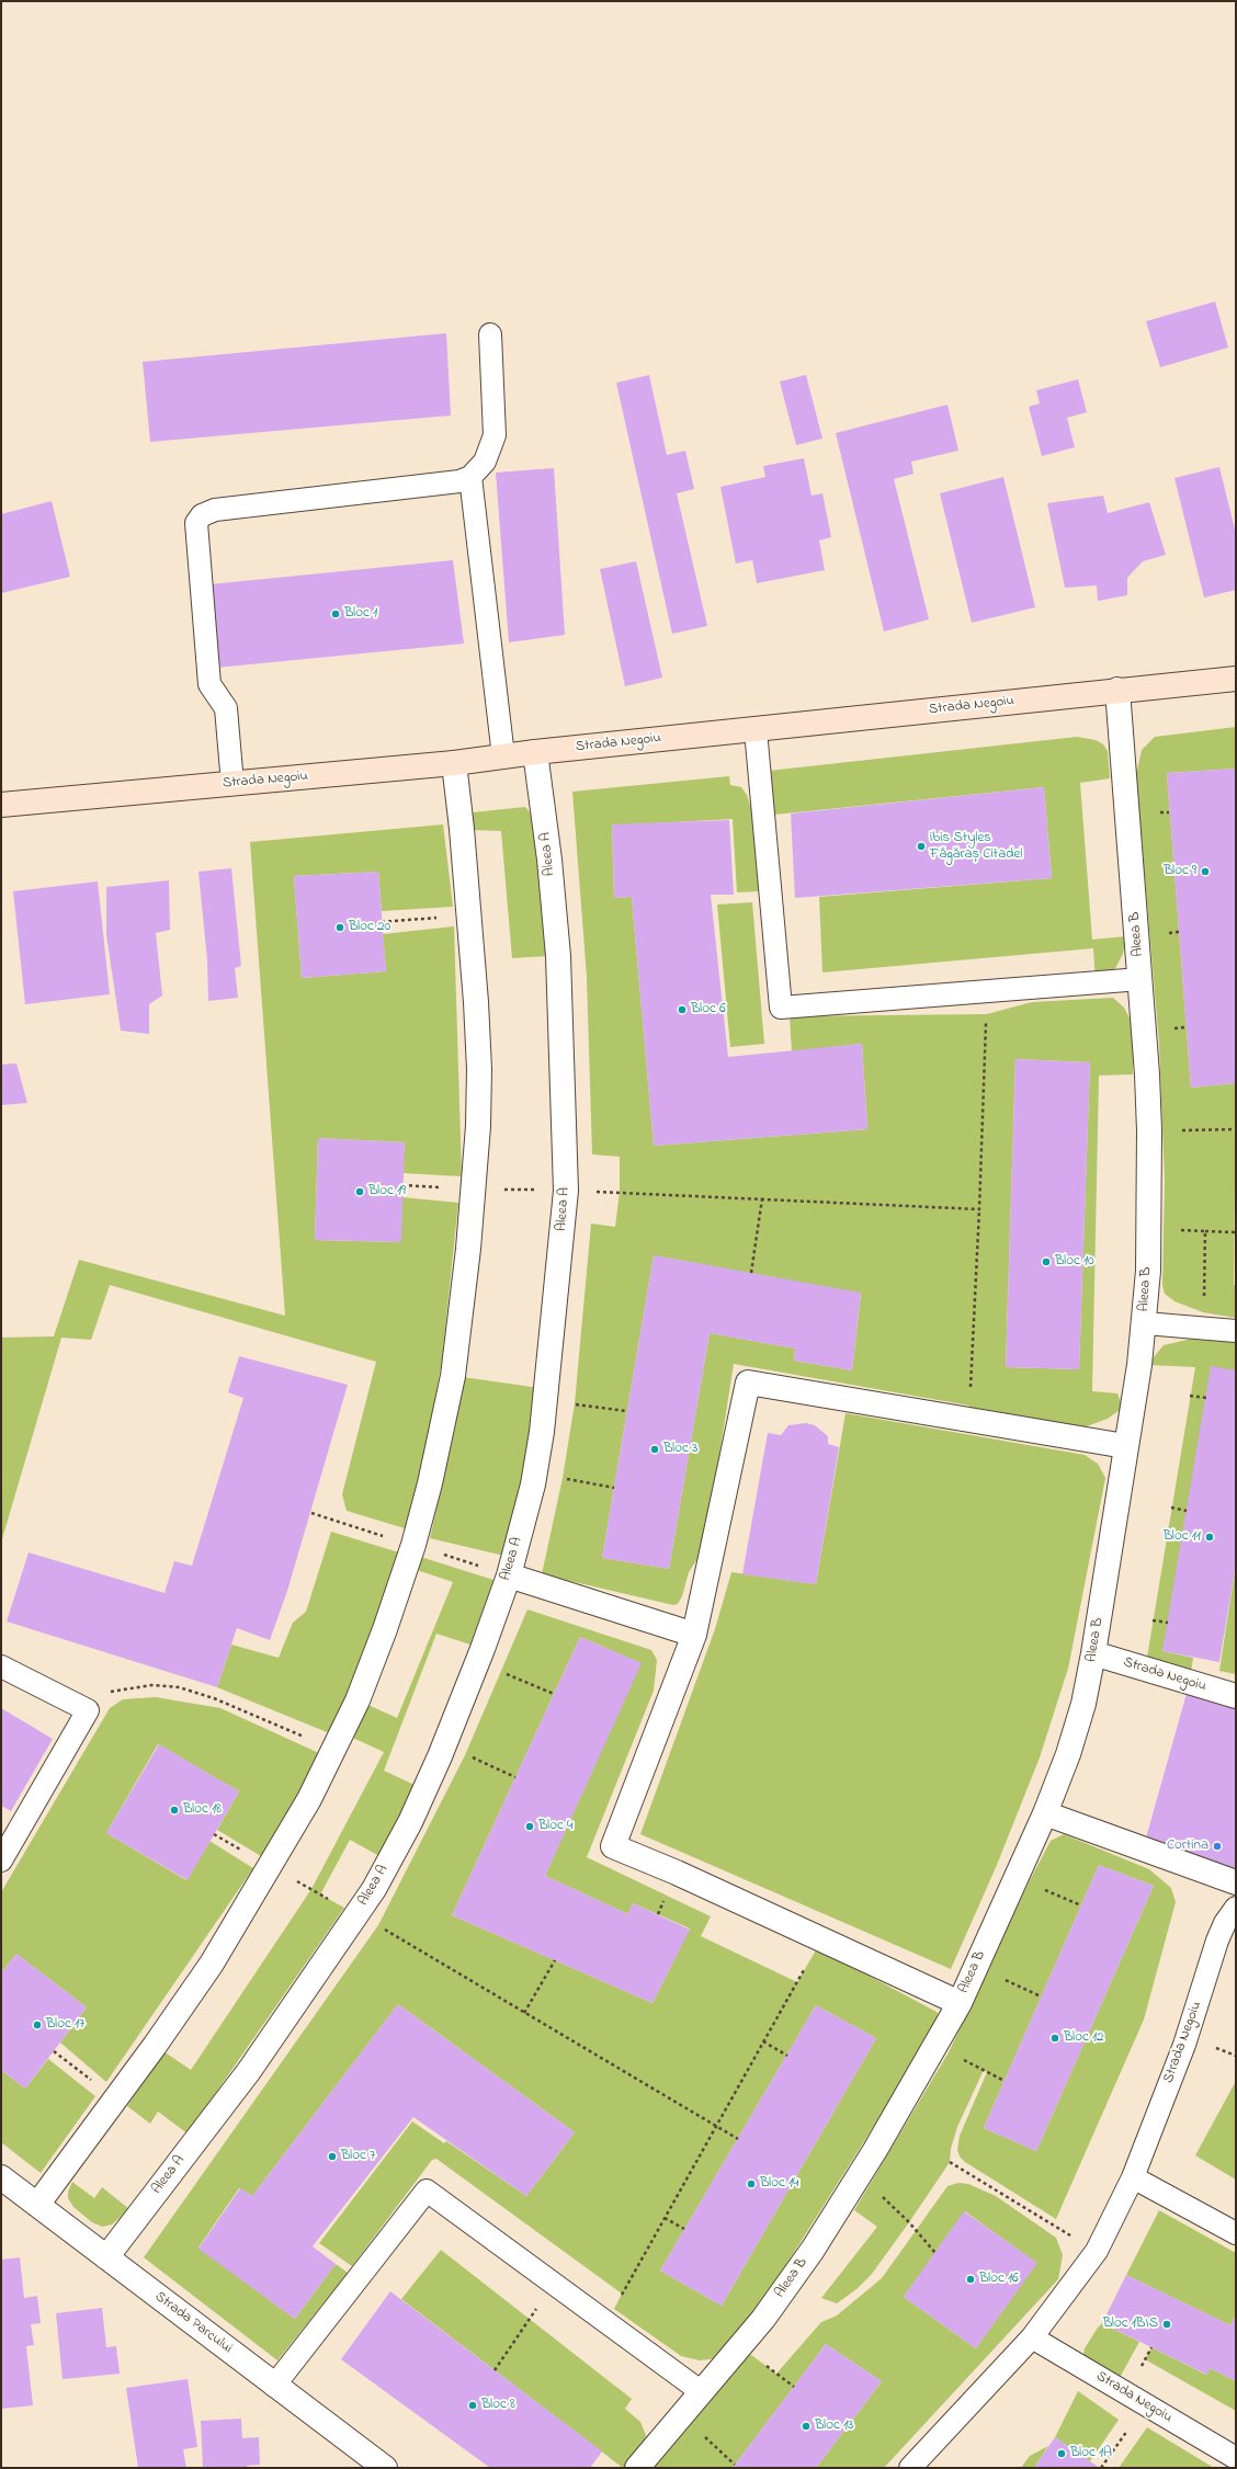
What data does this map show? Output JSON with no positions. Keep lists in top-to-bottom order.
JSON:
{
  "streets": {
    "main road": ["Strada Negoiu"],
    "street": ["Aleea A", "Aleea B", "Strada Parcului"]
  },
  "crossings": [
    ["Strada Negoiu", "Aleea A"],
    ["Strada Negoiu", "Aleea B"],
    ["Aleea A", "Strada Parcului"]
  ],
  "places": [
    "Bloc 1",
    "ibis Styles Făgăraș Citadel",
    "Bloc 9",
    "Bloc 20",
    "Bloc 6",
    "Bloc 19",
    "Bloc 10",
    "Bloc 3",
    "Bloc 11",
    "Bloc 18",
    "Bloc 4",
    "Cortina",
    "Bloc 17",
    "Bloc 12",
    "Bloc 7",
    "Bloc 14",
    "Bloc 16",
    "Bloc 1BIS",
    "Bloc 8",
    "Bloc 13",
    "Bloc 1A"
  ]
}
